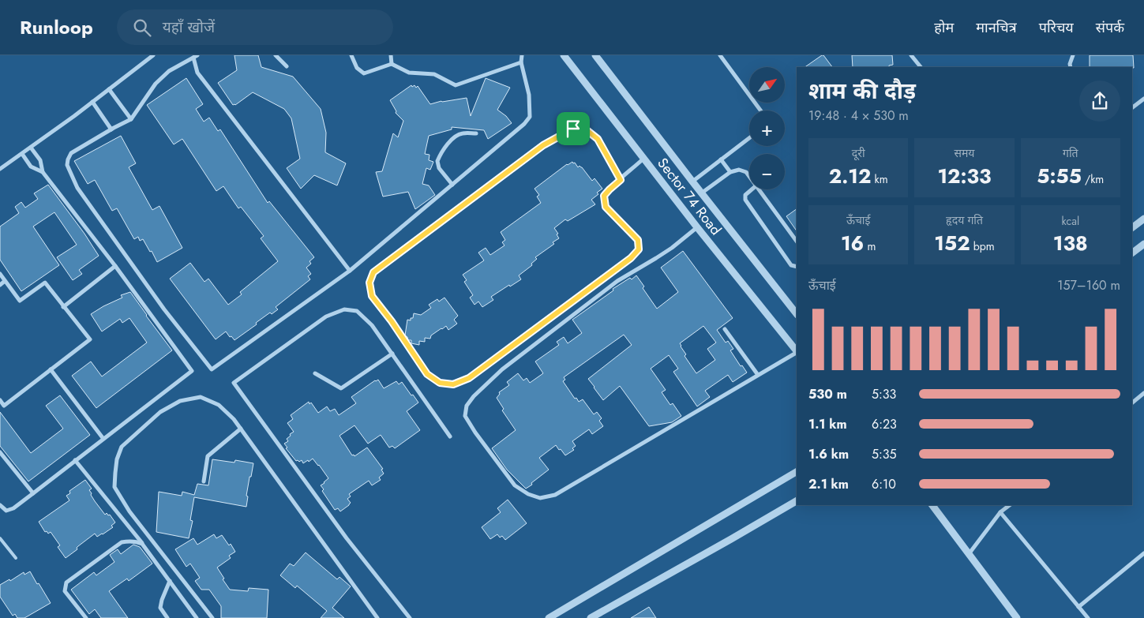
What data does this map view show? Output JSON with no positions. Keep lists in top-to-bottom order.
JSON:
{
  "streets": {
    "street": ["Sector 74 Road"]
  },
  "north": "top right",
  "page": {
    "header": "Runloop",
    "search": "यहाँ खोजें",
    "nav": [
      "होम",
      "मानचित्र",
      "परिचय",
      "संपर्क"
    ],
    "map_buttons": ["+", "−"],
    "heading": ["शाम की दौड़", "19:48 · 4 × 530 m"],
    "stats": [
      ["दूरी", "2.12 km"],
      ["समय", "12:33"],
      ["गति", "5:55 /km"],
      ["ऊँचाई", "16 m"],
      ["हृदय गति", "152 bpm"],
      ["kcal", "138"]
    ],
    "chart": ["ऊँचाई", "157–160 m"],
    "list": [
      {
        "name": "530 m",
        "note": "5:33"
      },
      {
        "name": "1.1 km",
        "note": "6:23"
      },
      {
        "name": "1.6 km",
        "note": "5:35"
      },
      {
        "name": "2.1 km",
        "note": "6:10"
      }
    ]
  }
}
